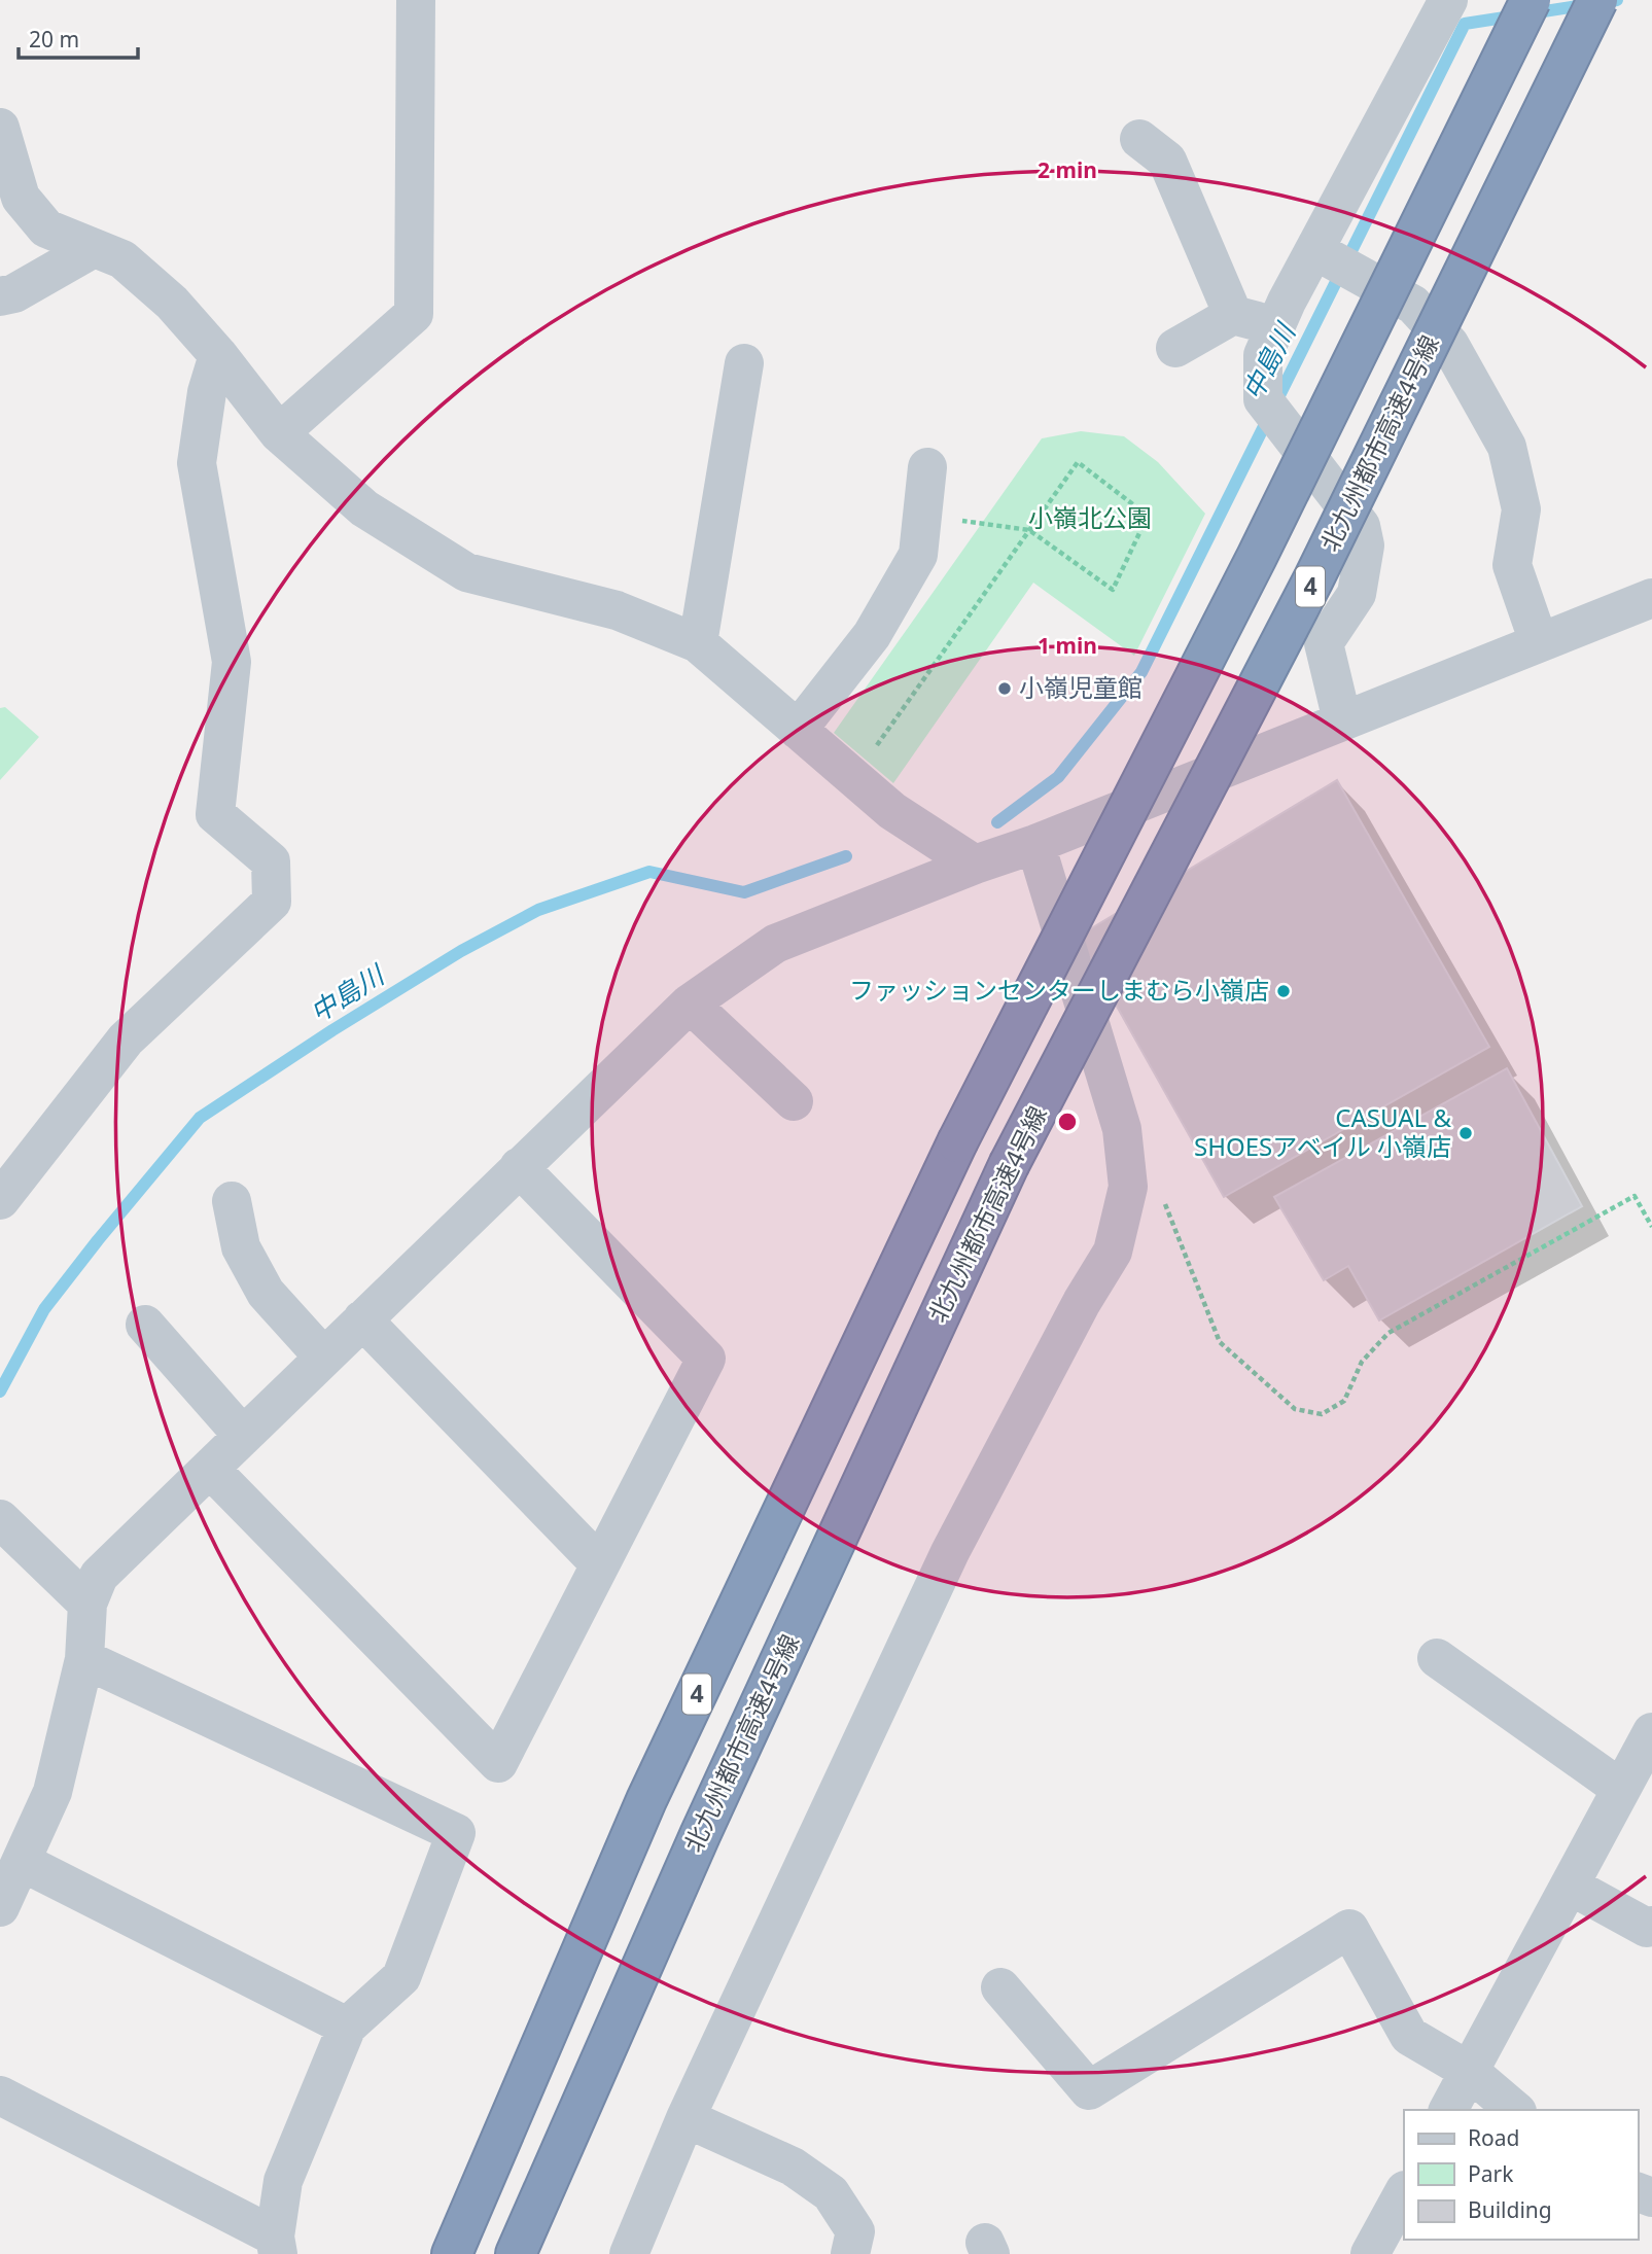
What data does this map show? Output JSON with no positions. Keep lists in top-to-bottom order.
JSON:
{
  "streets": {
    "highway": ["北九州都市高速4号線", "4"]
  },
  "water": ["中島川"],
  "parks": ["小嶺北公園"],
  "places": ["小嶺児童館", "ファッションセンターしまむら小嶺店", "CASUAL & SHOESアベイル 小嶺店"],
  "legend": ["Road", "Park", "Building"],
  "scale_bar": "20 m",
  "rings": ["2 min", "1 min"]
}
